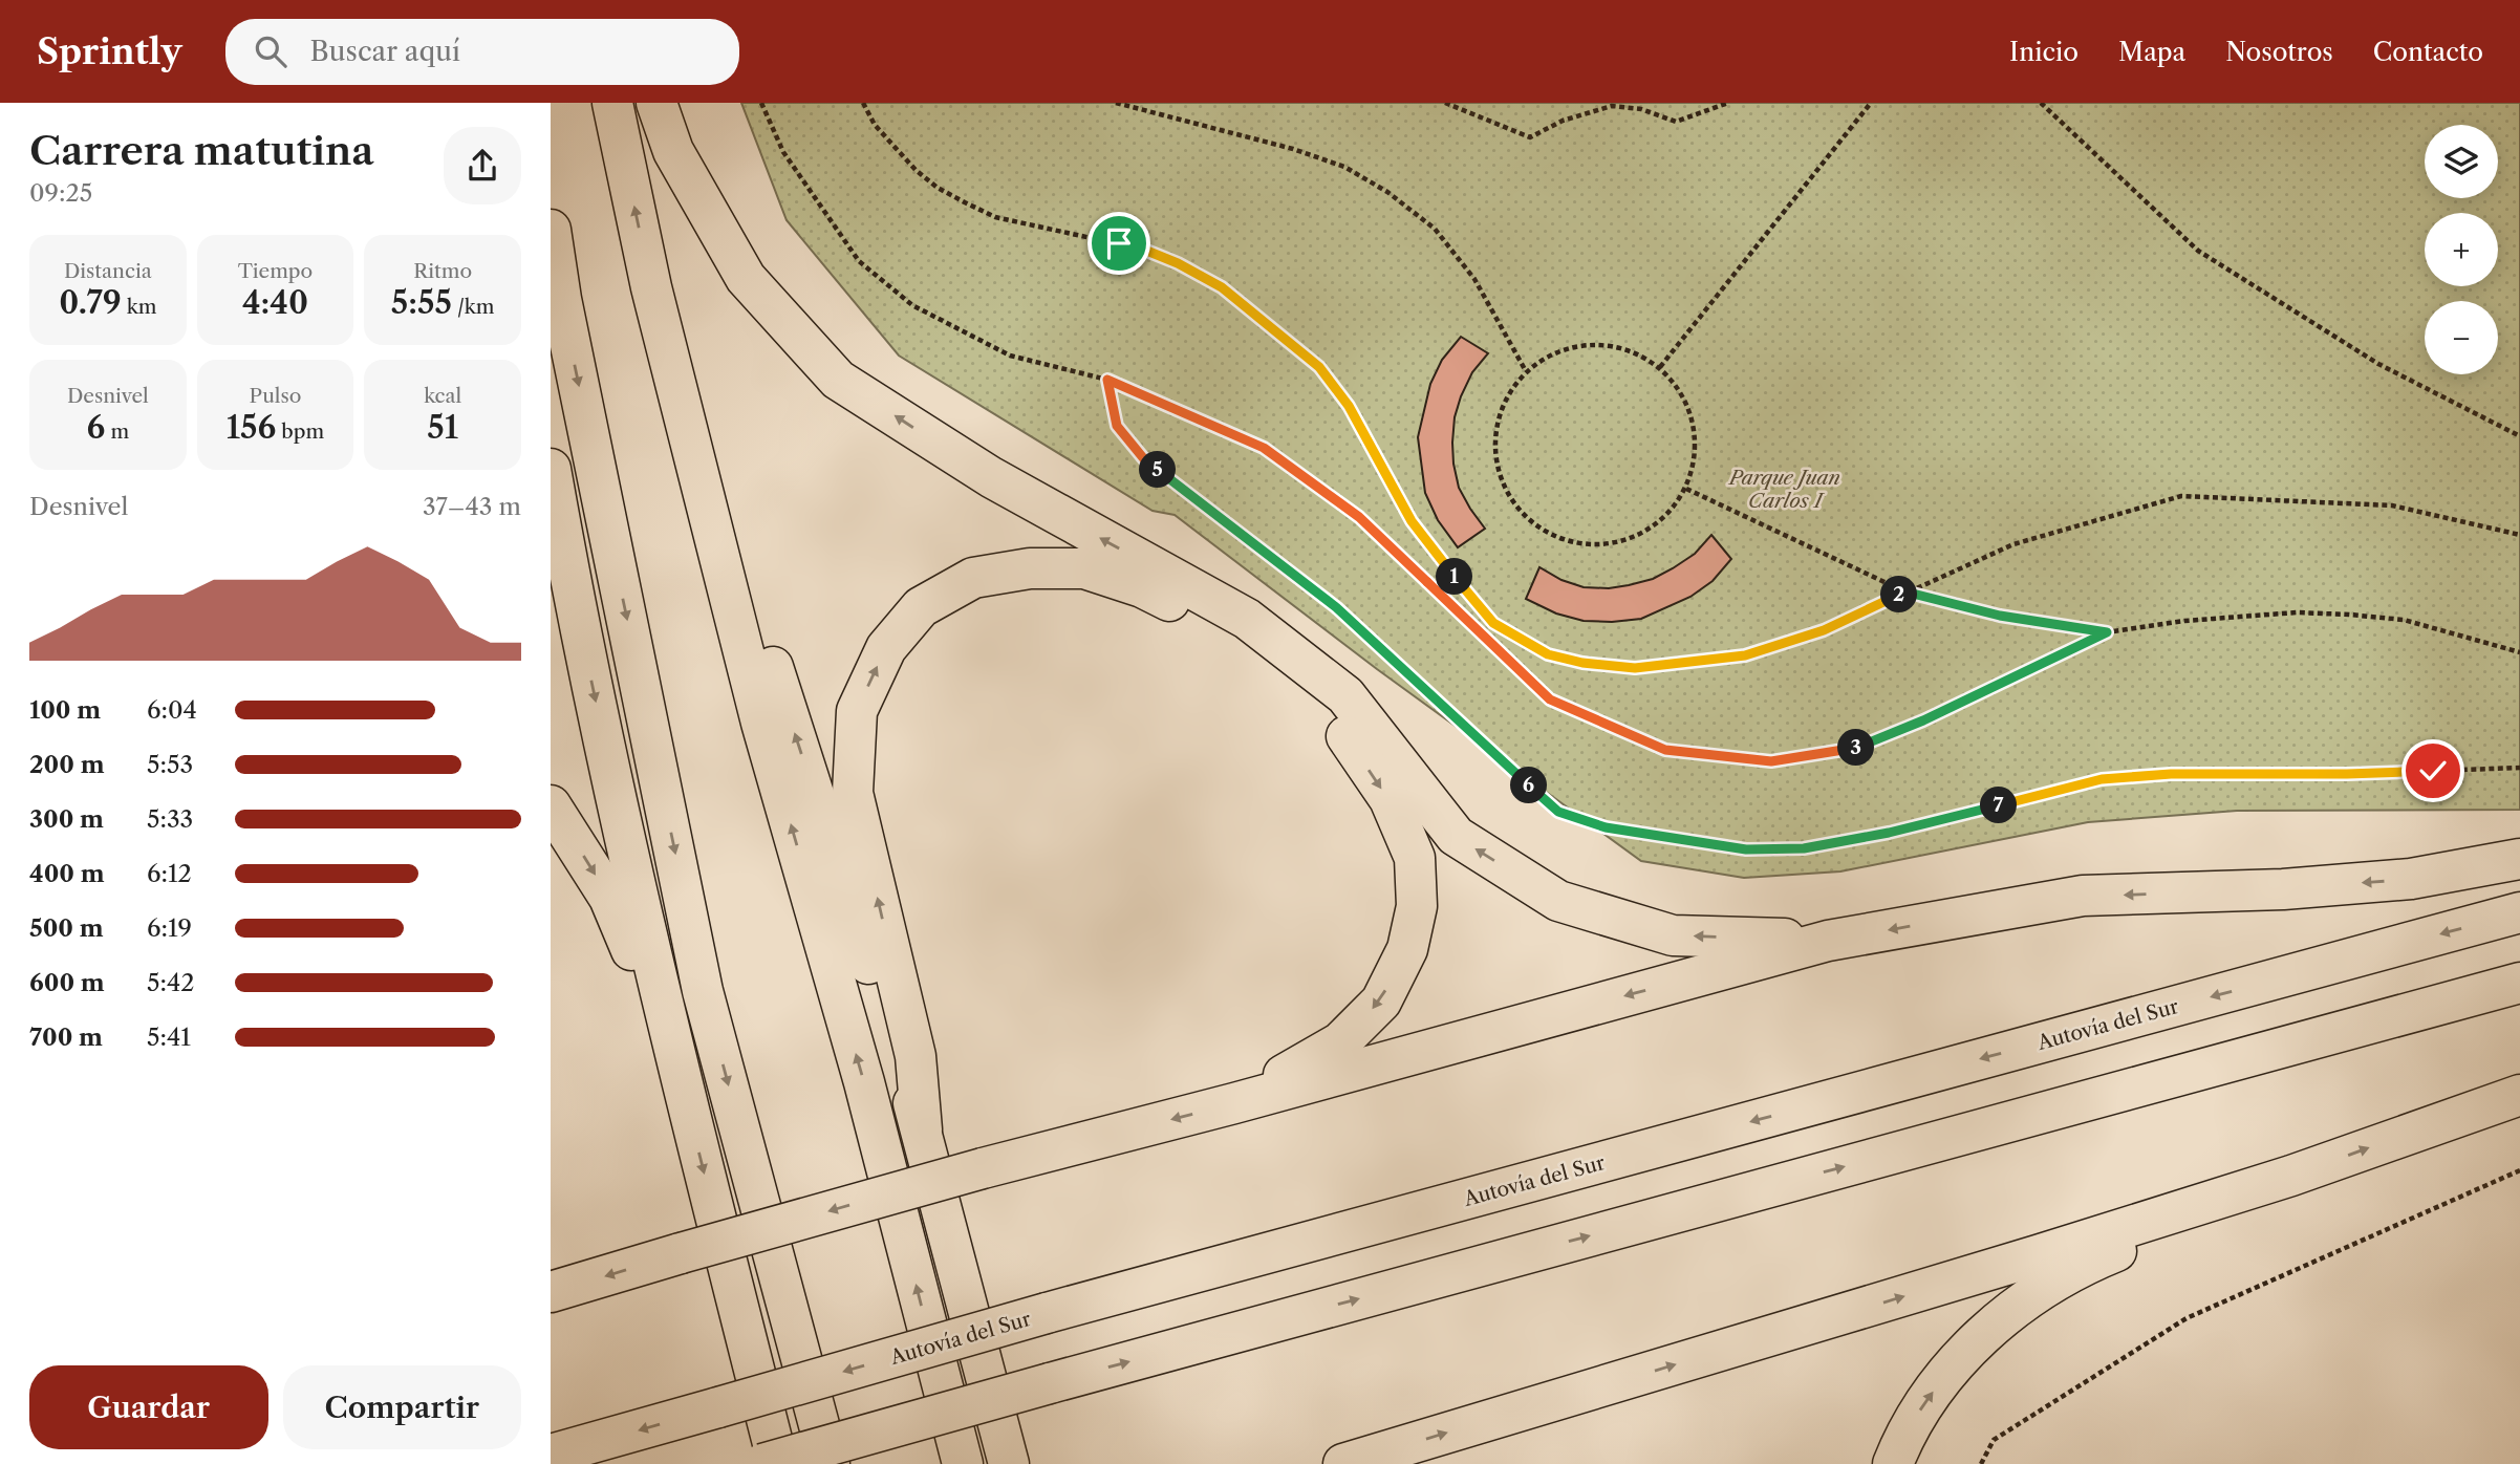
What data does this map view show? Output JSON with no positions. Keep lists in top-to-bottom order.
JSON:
{
  "streets": {
    "highway": ["Autovía del Sur"]
  },
  "parks": ["Parque Juan Carlos I"],
  "page": {
    "header": "Sprintly",
    "search": "Buscar aquí",
    "nav": [
      "Inicio",
      "Mapa",
      "Nosotros",
      "Contacto"
    ],
    "heading": ["Carrera matutina", "09:25"],
    "map_buttons": ["+", "−"],
    "stats": [
      ["Distancia", "0.79 km"],
      ["Tiempo", "4:40"],
      ["Ritmo", "5:55 /km"],
      ["Desnivel", "6 m"],
      ["Pulso", "156 bpm"],
      ["kcal", "51"]
    ],
    "pins": [
      "5",
      "1",
      "2",
      "3",
      "6",
      "7"
    ],
    "chart": ["Desnivel", "37–43 m"],
    "list": [
      {
        "name": "100 m",
        "note": "6:04"
      },
      {
        "name": "200 m",
        "note": "5:53"
      },
      {
        "name": "300 m",
        "note": "5:33"
      },
      {
        "name": "400 m",
        "note": "6:12"
      },
      {
        "name": "500 m",
        "note": "6:19"
      },
      {
        "name": "600 m",
        "note": "5:42"
      },
      {
        "name": "700 m",
        "note": "5:41"
      }
    ],
    "buttons": ["Guardar", "Compartir"]
  }
}
